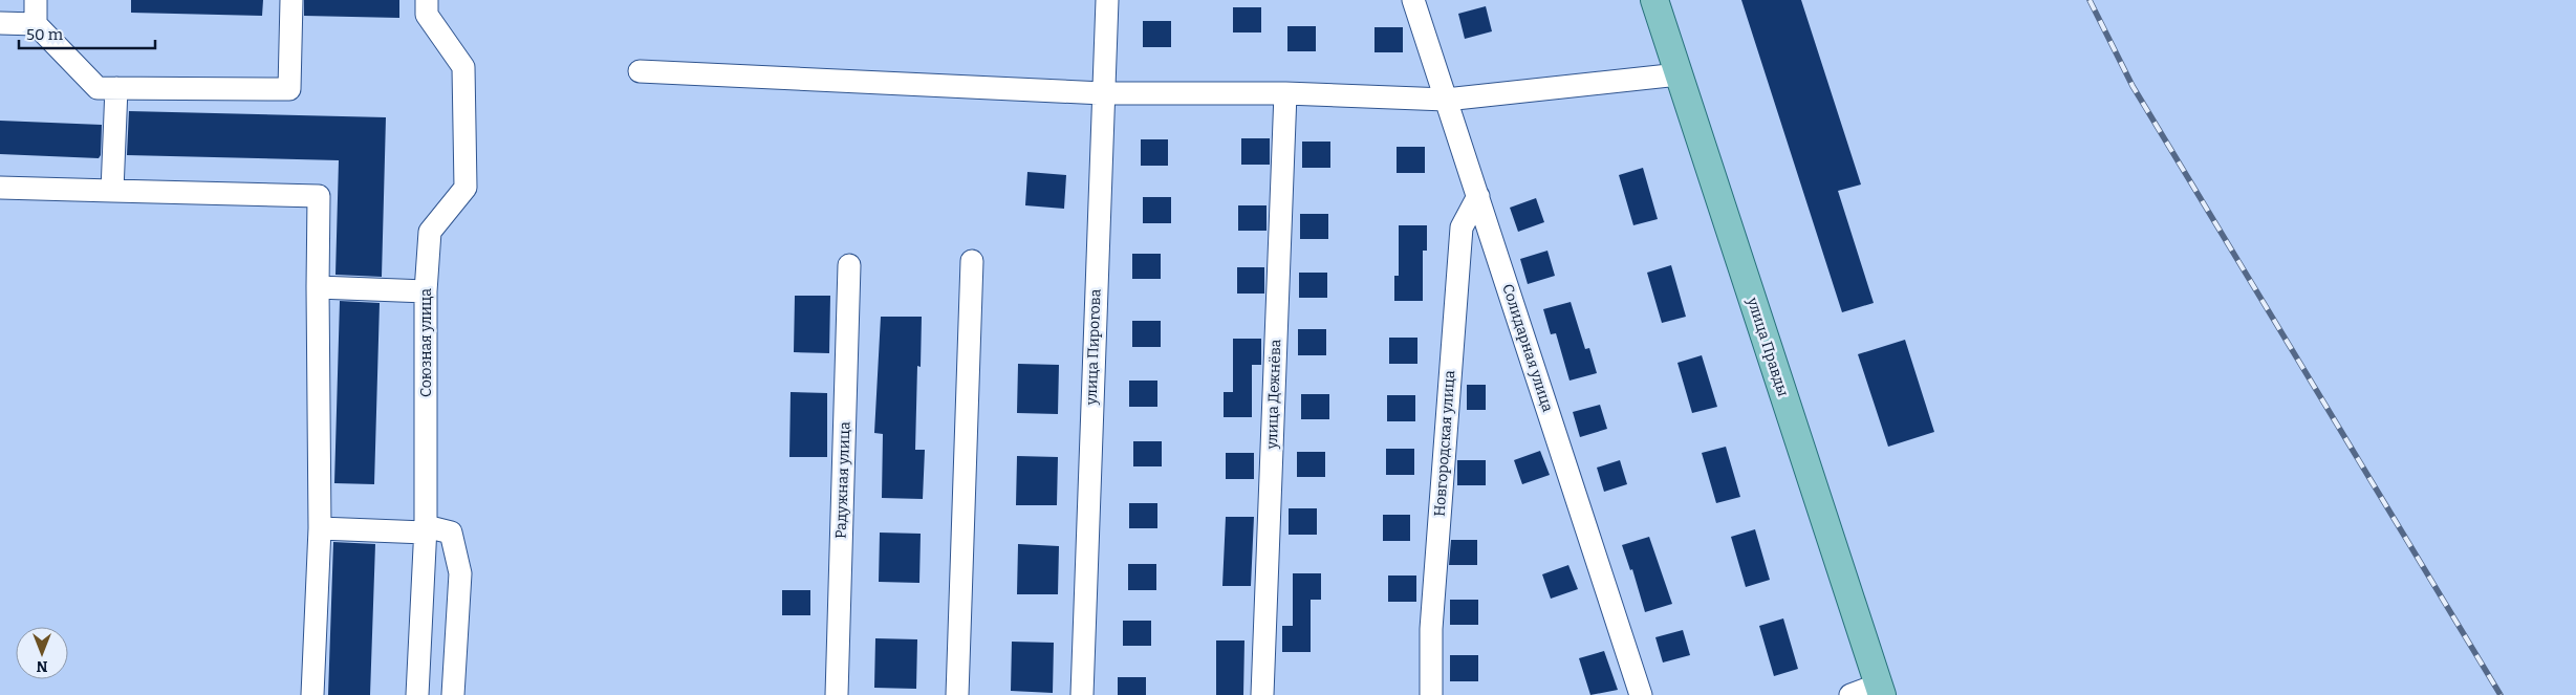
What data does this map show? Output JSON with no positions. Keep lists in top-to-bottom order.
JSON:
{
  "streets": {
    "main road": ["улица Правды"],
    "street": [
      "Союзная улица",
      "улица Пирогова",
      "Солидарная улица",
      "улица Дежнёва",
      "Новгородская улица",
      "Радужная улица"
    ]
  },
  "crossings": [
    ["Солидарная улица", "Новгородская улица"]
  ],
  "scale_bar": "50 m",
  "north": "bottom"
}
